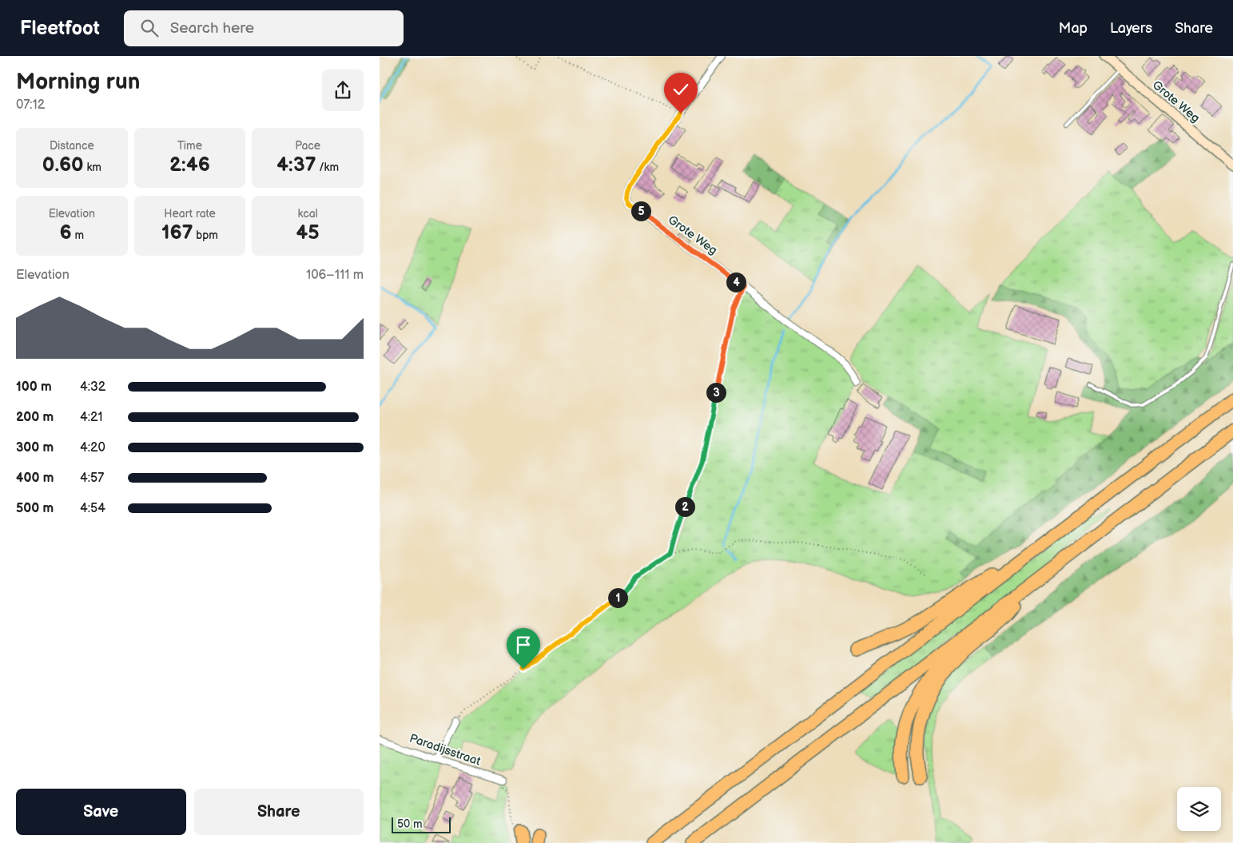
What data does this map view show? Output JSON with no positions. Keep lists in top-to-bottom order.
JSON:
{
  "streets": {
    "main road": ["Grote Weg"],
    "street": ["Paradijsstraat"]
  },
  "scale_bar": "50 m",
  "page": {
    "header": "Fleetfoot",
    "search": "Search here",
    "nav": ["Map", "Layers", "Share"],
    "heading": ["Morning run", "07:12"],
    "stats": [
      ["Distance", "0.60 km"],
      ["Time", "2:46"],
      ["Pace", "4:37 /km"],
      ["Elevation", "6 m"],
      ["Heart rate", "167 bpm"],
      ["kcal", "45"]
    ],
    "pins": [
      "5",
      "4",
      "3",
      "2",
      "1"
    ],
    "chart": ["Elevation", "106–111 m"],
    "list": [
      {
        "name": "100 m",
        "note": "4:32"
      },
      {
        "name": "200 m",
        "note": "4:21"
      },
      {
        "name": "300 m",
        "note": "4:20"
      },
      {
        "name": "400 m",
        "note": "4:57"
      },
      {
        "name": "500 m",
        "note": "4:54"
      }
    ],
    "buttons": ["Save", "Share"],
    "scale": "50 m"
  }
}
